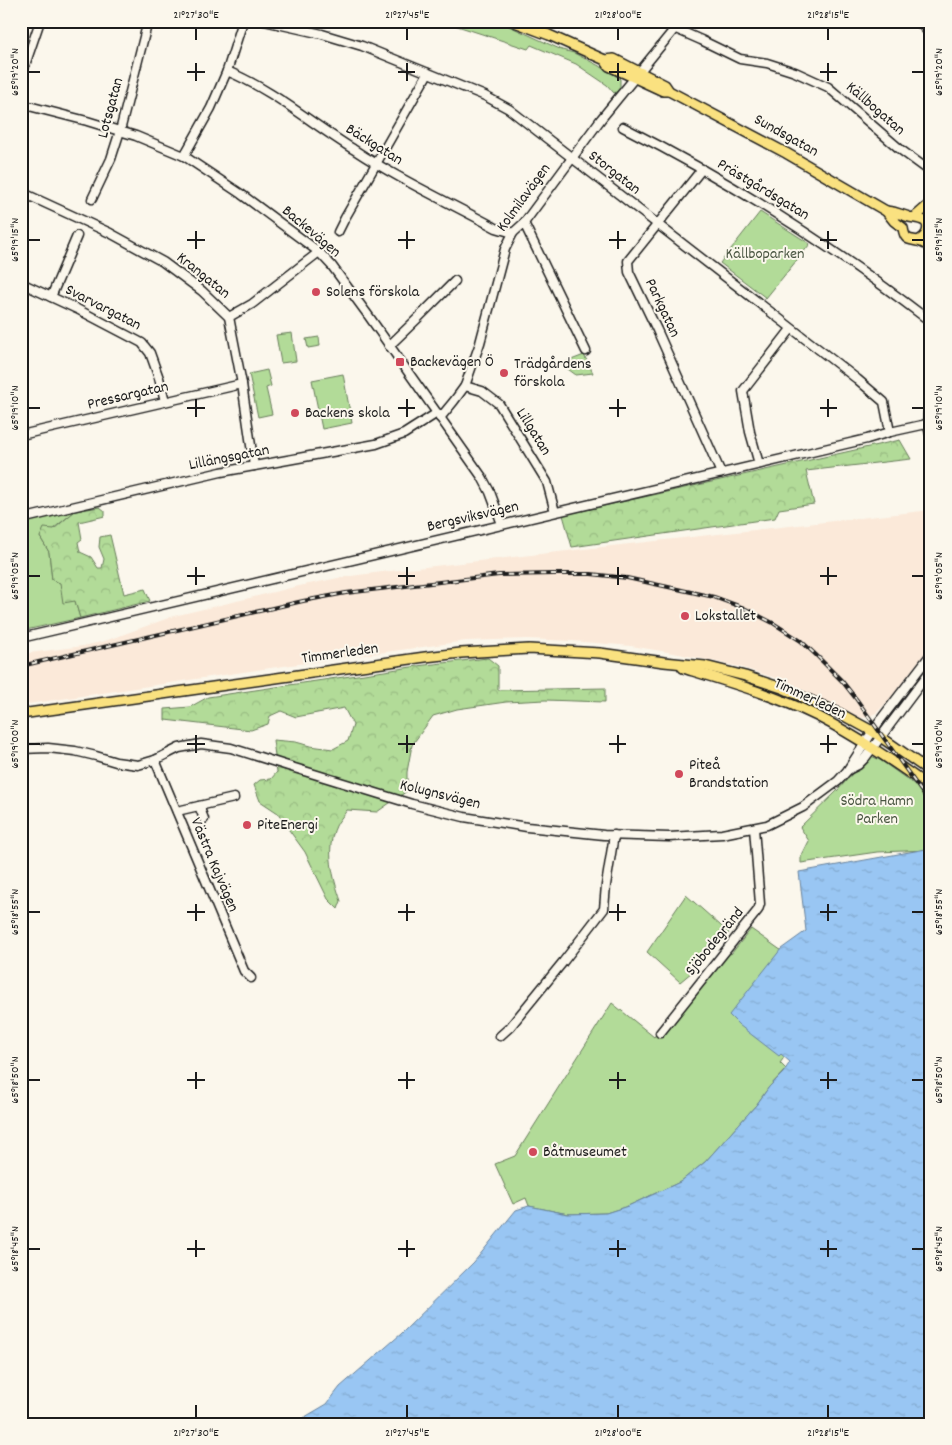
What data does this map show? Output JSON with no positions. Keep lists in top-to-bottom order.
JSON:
{
  "streets": {
    "main road": ["Sundsgatan", "Timmerleden"],
    "street": [
      "Lotsgatan",
      "Källbogatan",
      "Bäckgatan",
      "Storgatan",
      "Prästgårdsgatan",
      "Kolmilavägen",
      "Backevägen",
      "Krangatan",
      "Svarvargatan",
      "Parkgatan",
      "Pressargatan",
      "Lillgatan",
      "Lillängsgatan",
      "Bergsviksvägen",
      "Kolugnsvägen",
      "Västra Kajvägen",
      "Sjöbodegränd"
    ]
  },
  "crossings": [
    ["Lotsgatan", "Backevägen"],
    ["Källbogatan", "Kolmilavägen"],
    ["Sundsgatan", "Kolmilavägen"],
    ["Bäckgatan", "Kolmilavägen"],
    ["Storgatan", "Kolmilavägen"],
    ["Storgatan", "Parkgatan"],
    ["Storgatan", "Bergsviksvägen"],
    ["Prästgårdsgatan", "Parkgatan"],
    ["Kolmilavägen", "Backevägen"],
    ["Kolmilavägen", "Lillgatan"],
    ["Kolmilavägen", "Lillängsgatan"],
    ["Backevägen", "Lillängsgatan"],
    ["Backevägen", "Bergsviksvägen"],
    ["Krangatan", "Pressargatan"],
    ["Krangatan", "Lillängsgatan"],
    ["Svarvargatan", "Pressargatan"],
    ["Parkgatan", "Bergsviksvägen"],
    ["Lillgatan", "Bergsviksvägen"],
    ["Timmerleden", "Kolugnsvägen"],
    ["Kolugnsvägen", "Västra Kajvägen"],
    ["Kolugnsvägen", "Sjöbodegränd"]
  ],
  "parks": ["Källboparken", "Södra Hamn Parken"],
  "places": {
    "other": [
      "Solens förskola",
      "Trädgårdens förskola",
      "Backens skola",
      "Lokstallet",
      "Piteå Brandstation",
      "PiteEnergi",
      "Båtmuseumet"
    ],
    "transit": ["Backevägen Ö"]
  },
  "coordinates": [
    "21°27'30\"E",
    "21°27'45\"E",
    "21°28'00\"E",
    "21°28'15\"E",
    "65°19'20\"N",
    "65°19'15\"N",
    "65°19'10\"N",
    "65°19'05\"N",
    "65°19'00\"N",
    "65°18'55\"N",
    "65°18'50\"N",
    "65°18'45\"N"
  ]
}
